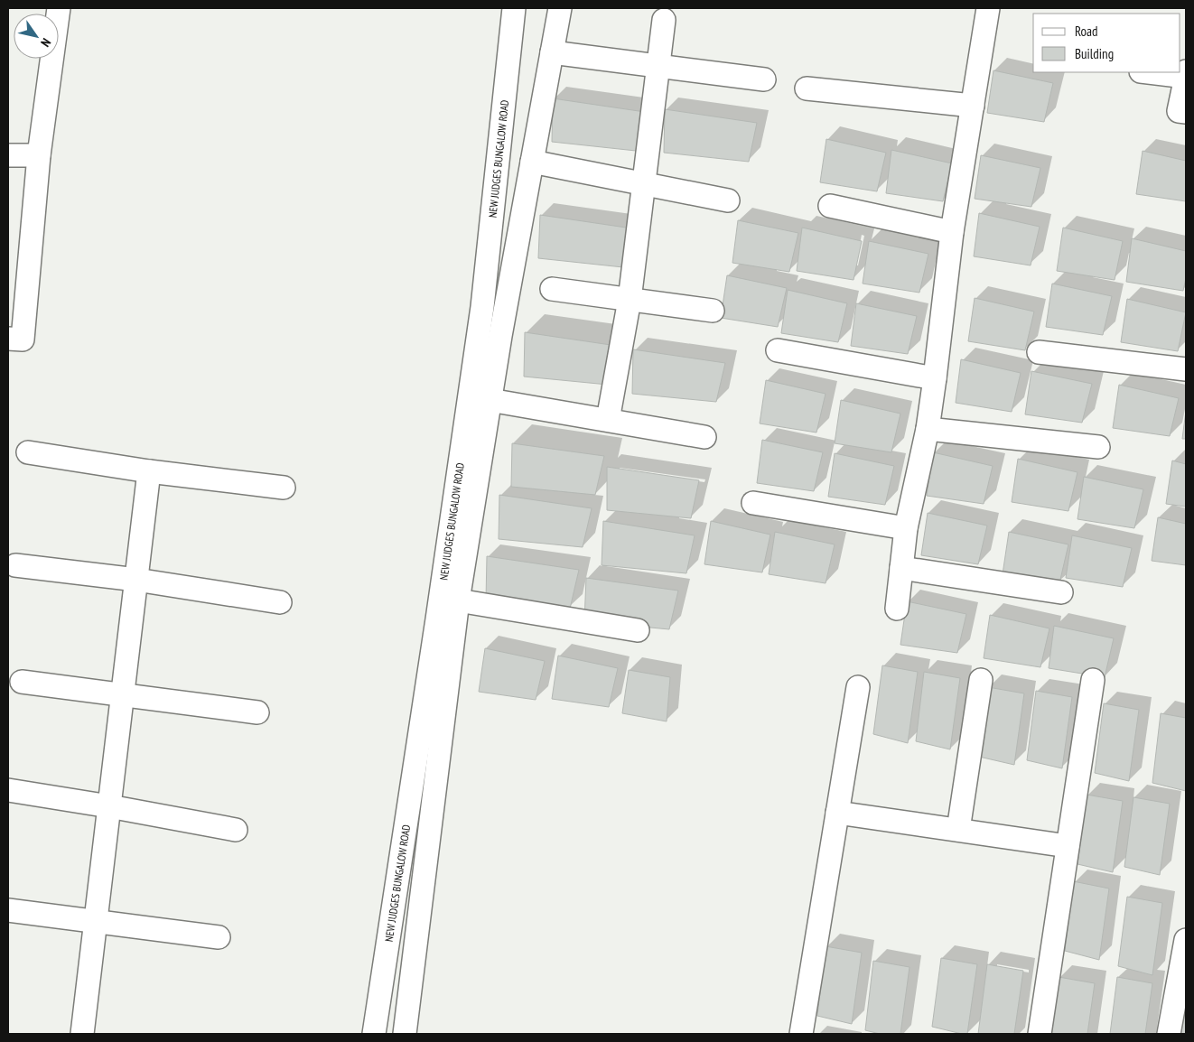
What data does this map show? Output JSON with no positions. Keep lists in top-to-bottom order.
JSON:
{
  "streets": {
    "street": ["NEW JUDGES BUNGALOW ROAD"]
  },
  "legend": ["Road", "Building"],
  "north": "bottom right"
}
